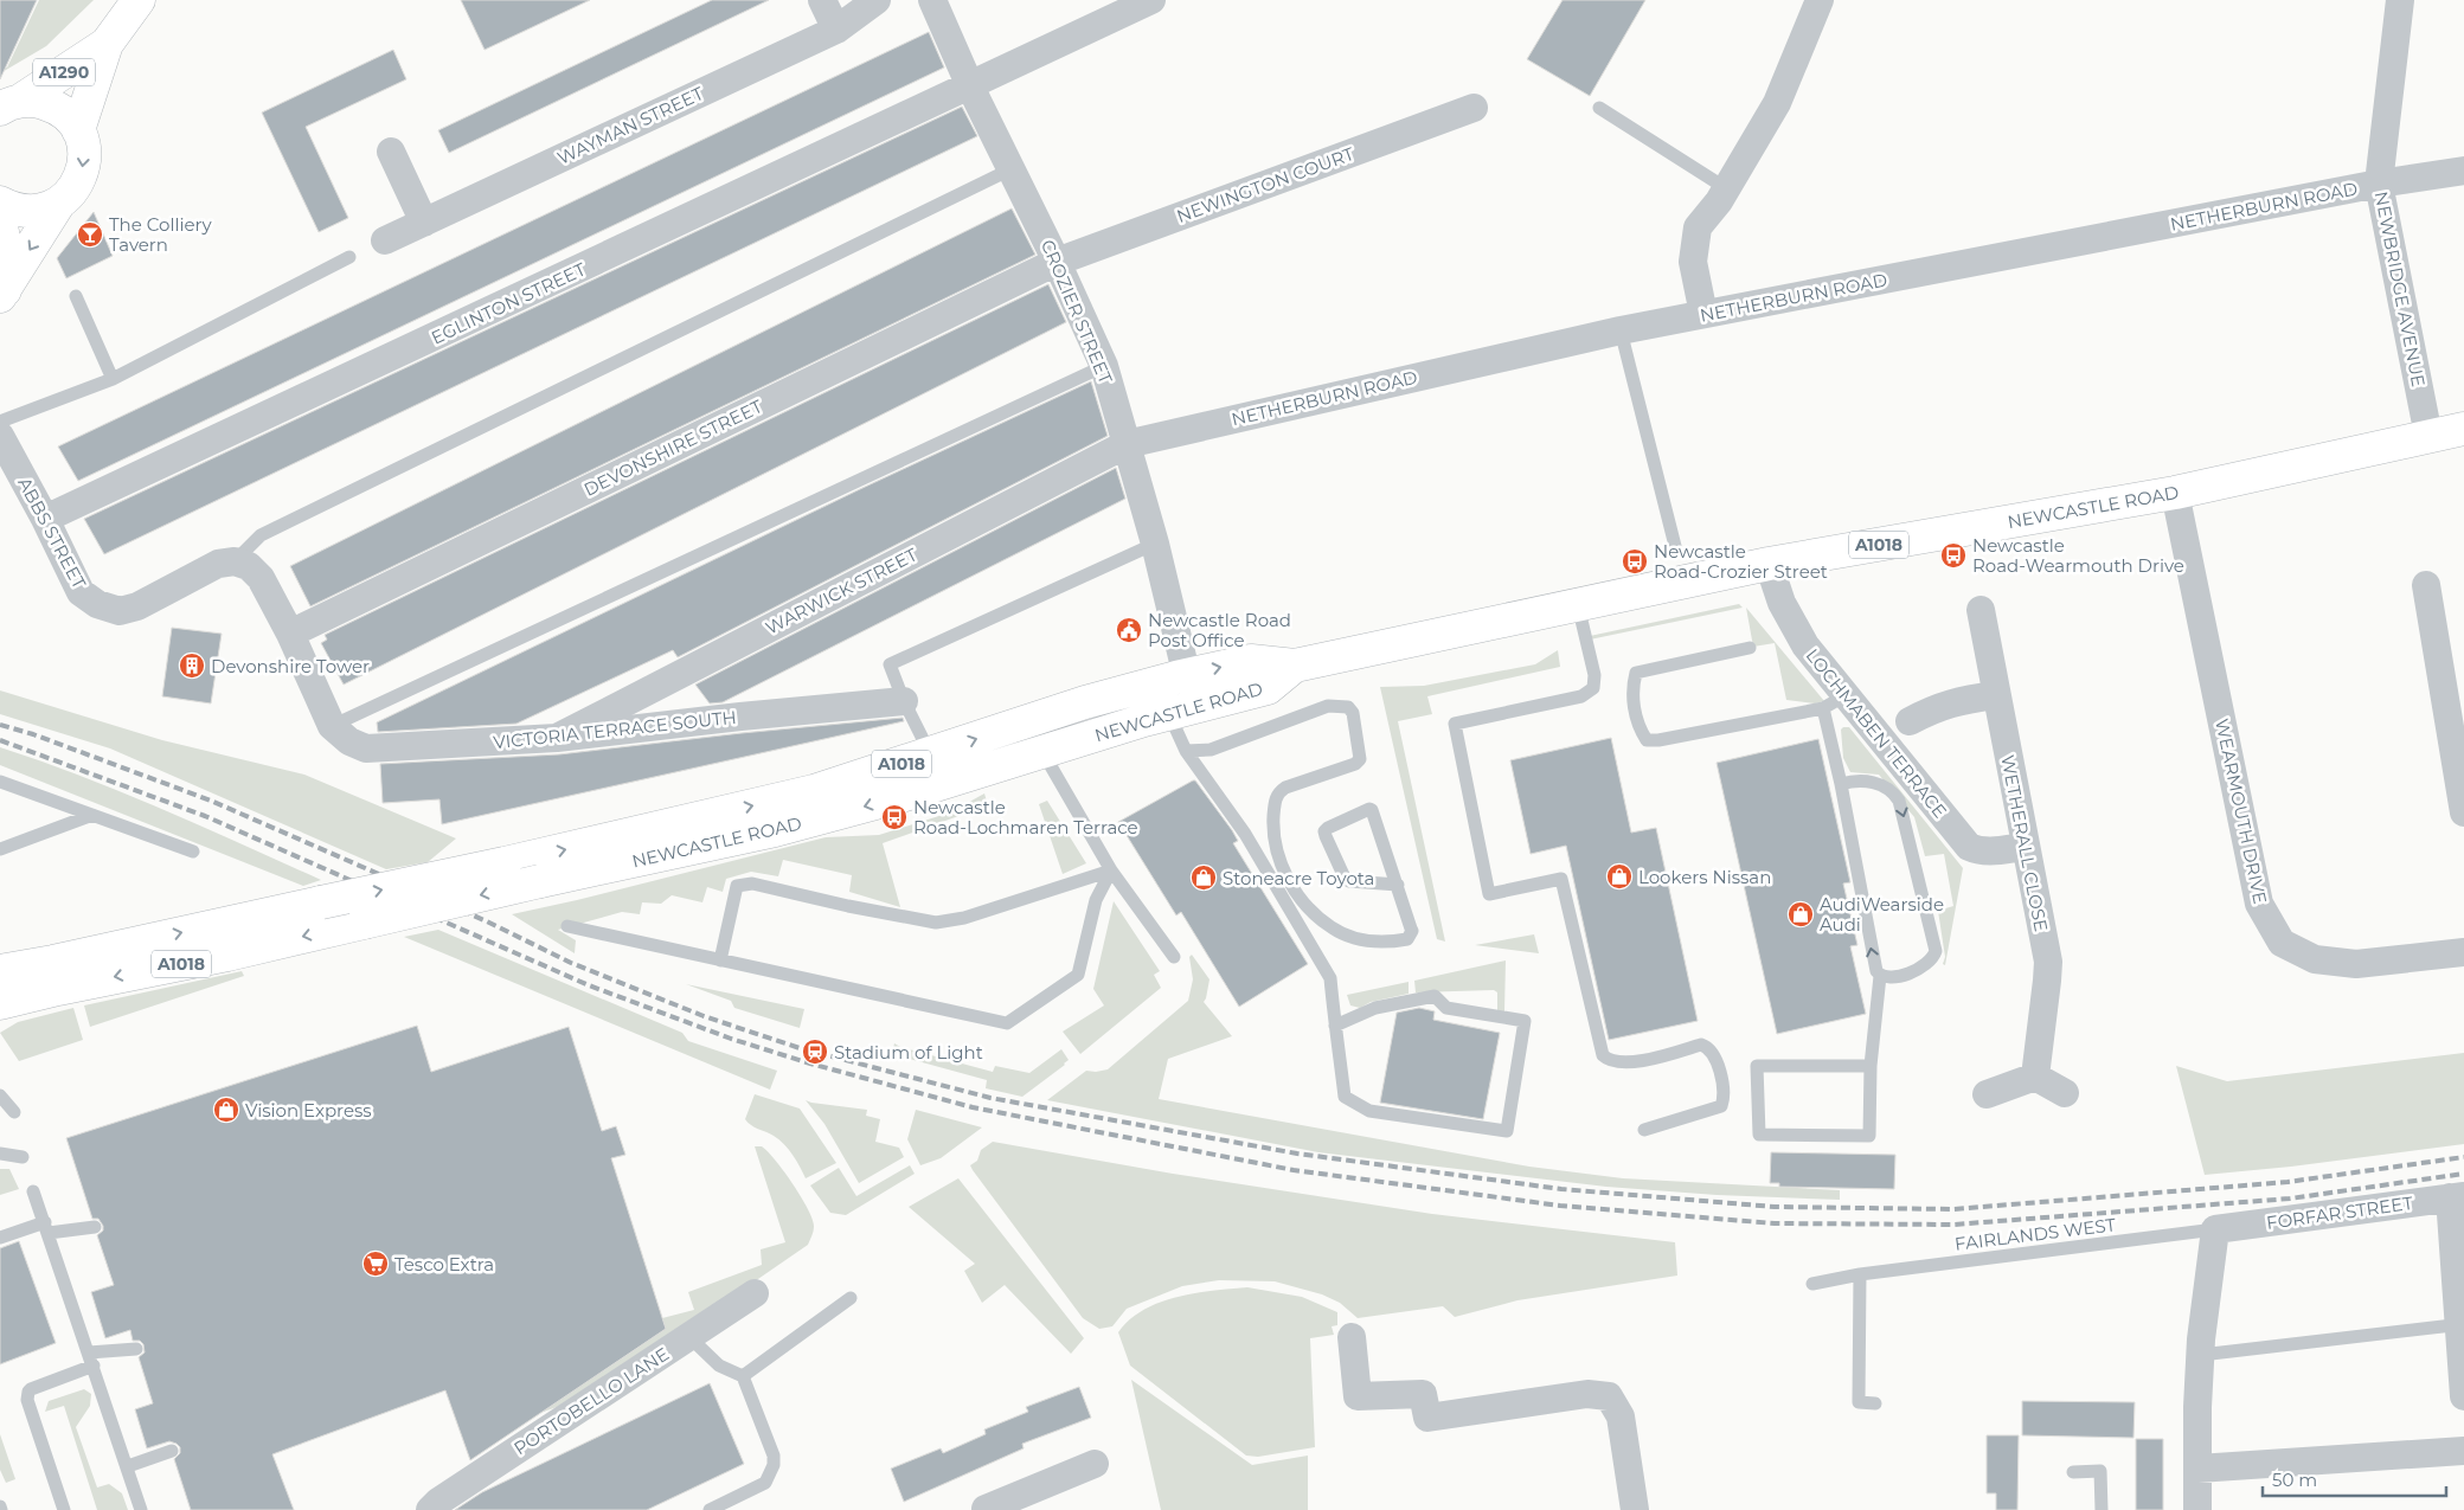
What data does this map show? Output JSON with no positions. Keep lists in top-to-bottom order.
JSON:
{
  "streets": {
    "main road": ["A1290", "NEWCASTLE ROAD", "A1018"],
    "street": [
      "WAYMAN STREET",
      "NEWINGTON COURT",
      "NETHERBURN ROAD",
      "NEWBRIDGE AVENUE",
      "EGLINTON STREET",
      "CROZIER STREET",
      "DEVONSHIRE STREET",
      "ABBS STREET",
      "WARWICK STREET",
      "VICTORIA TERRACE SOUTH",
      "LOCHMABEN TERRACE",
      "WEARMOUTH DRIVE",
      "WETHERALL CLOSE",
      "FORFAR STREET",
      "PORTOBELLO LANE"
    ],
    "lane": ["FAIRLANDS WEST"]
  },
  "crossings": [
    ["NEWINGTON COURT", "CROZIER STREET"],
    ["NEWINGTON COURT", "DEVONSHIRE STREET"],
    ["NETHERBURN ROAD", "NEWBRIDGE AVENUE"],
    ["NETHERBURN ROAD", "CROZIER STREET"],
    ["NETHERBURN ROAD", "WARWICK STREET"],
    ["NEWBRIDGE AVENUE", "NEWCASTLE ROAD"],
    ["EGLINTON STREET", "CROZIER STREET"],
    ["EGLINTON STREET", "ABBS STREET"],
    ["CROZIER STREET", "DEVONSHIRE STREET"],
    ["CROZIER STREET", "NEWCASTLE ROAD"],
    ["CROZIER STREET", "A1018"],
    ["CROZIER STREET", "WARWICK STREET"],
    ["NEWCASTLE ROAD", "A1018"],
    ["NEWCASTLE ROAD", "LOCHMABEN TERRACE"],
    ["NEWCASTLE ROAD", "WEARMOUTH DRIVE"],
    ["WARWICK STREET", "VICTORIA TERRACE SOUTH"],
    ["LOCHMABEN TERRACE", "WETHERALL CLOSE"],
    ["FORFAR STREET", "FAIRLANDS WEST"]
  ],
  "places": {
    "bar": ["The Colliery Tavern"],
    "bus stop": ["Newcastle Road-Wearmouth Drive", "Newcastle Road-Crozier Street", "Newcastle Road-Lochmaren Terrace"],
    "public building": ["Newcastle Road Post Office"],
    "building": ["Devonshire Tower"],
    "shop": [
      "Lookers Nissan",
      "Stoneacre Toyota",
      "AudiWearside Audi",
      "Vision Express"
    ],
    "station": ["Stadium of Light"],
    "supermarket": ["Tesco Extra"]
  },
  "scale_bar": "50 m"
}
